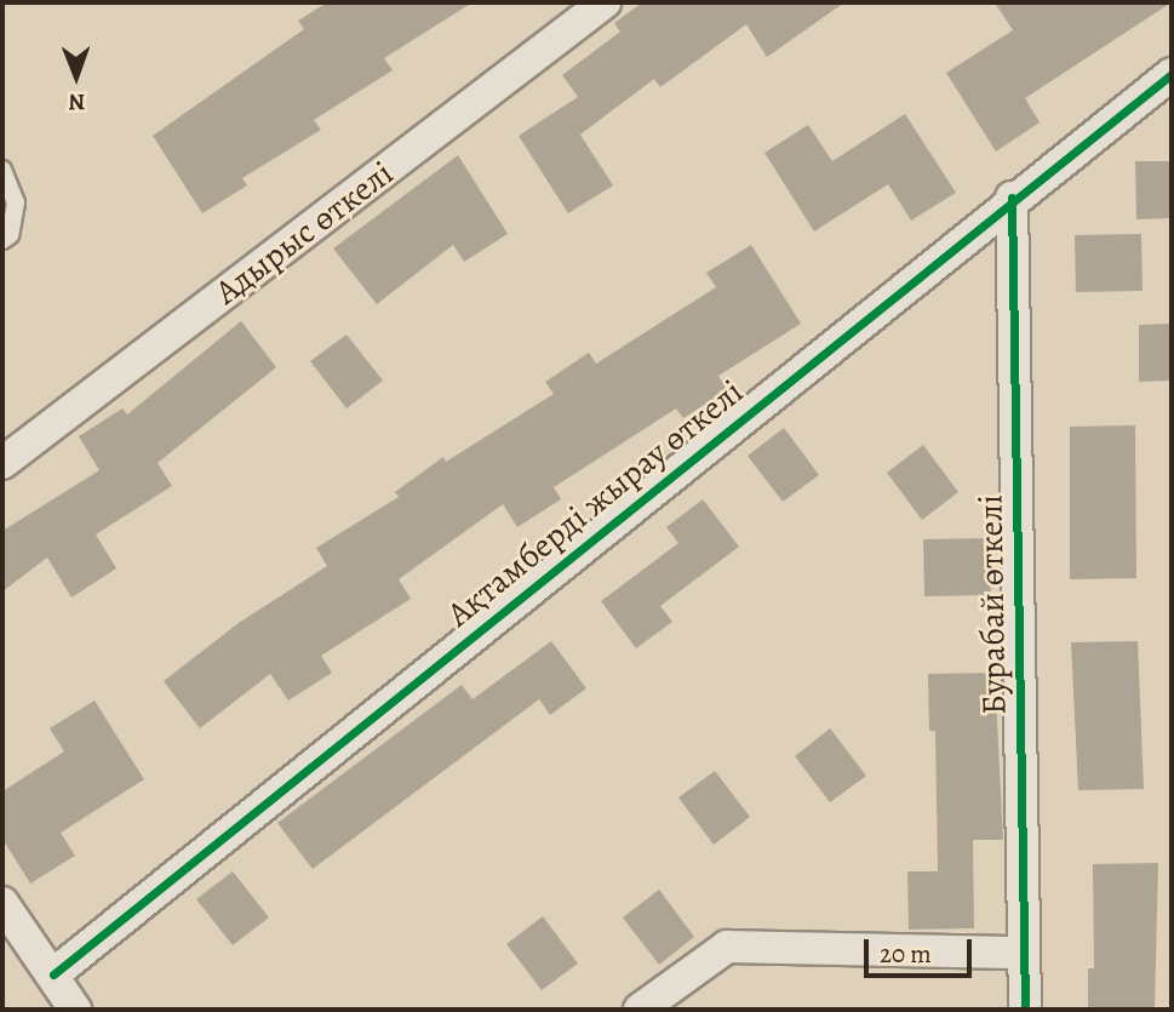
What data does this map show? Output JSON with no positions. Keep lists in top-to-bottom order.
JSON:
{
  "streets": {
    "street": ["Адырыс өткелі", "Ақтамберді жырау өткелі", "Бурабай өткелі"]
  },
  "crossings": [
    ["Ақтамберді жырау өткелі", "Бурабай өткелі"]
  ],
  "scale_bar": "20 m",
  "north": "bottom"
}
